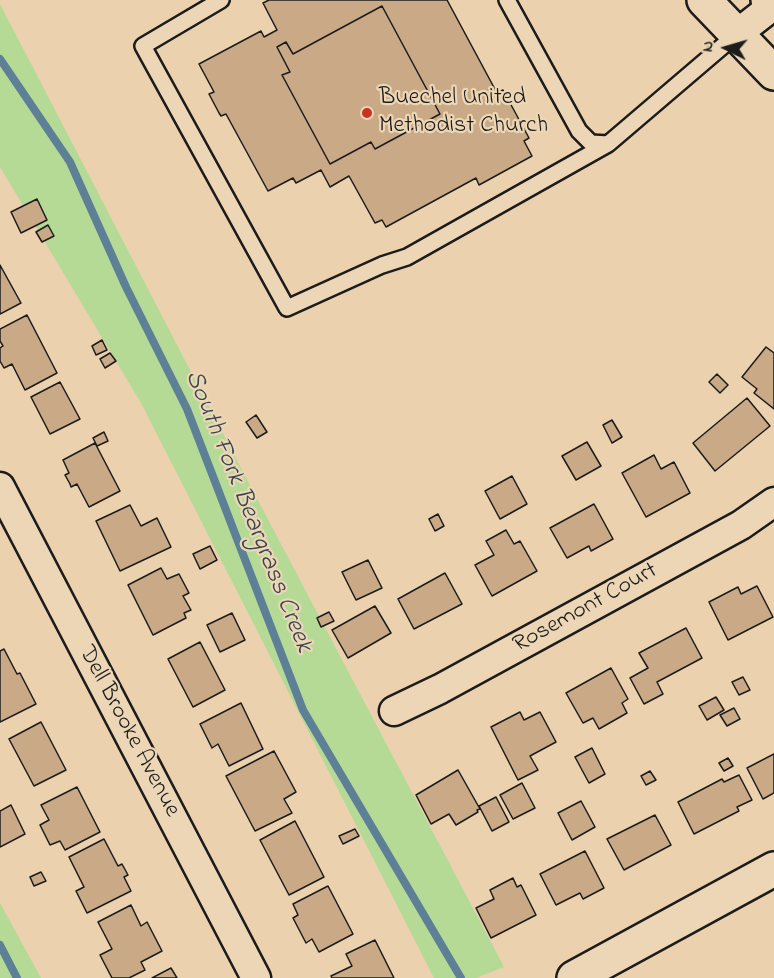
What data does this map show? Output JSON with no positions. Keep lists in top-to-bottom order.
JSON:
{
  "streets": {
    "street": ["Rosemont Court", "Dell Brooke Avenue"]
  },
  "water": ["South Fork Beargrass Creek"],
  "places": ["Buechel United Methodist Church"],
  "north": "left"
}
